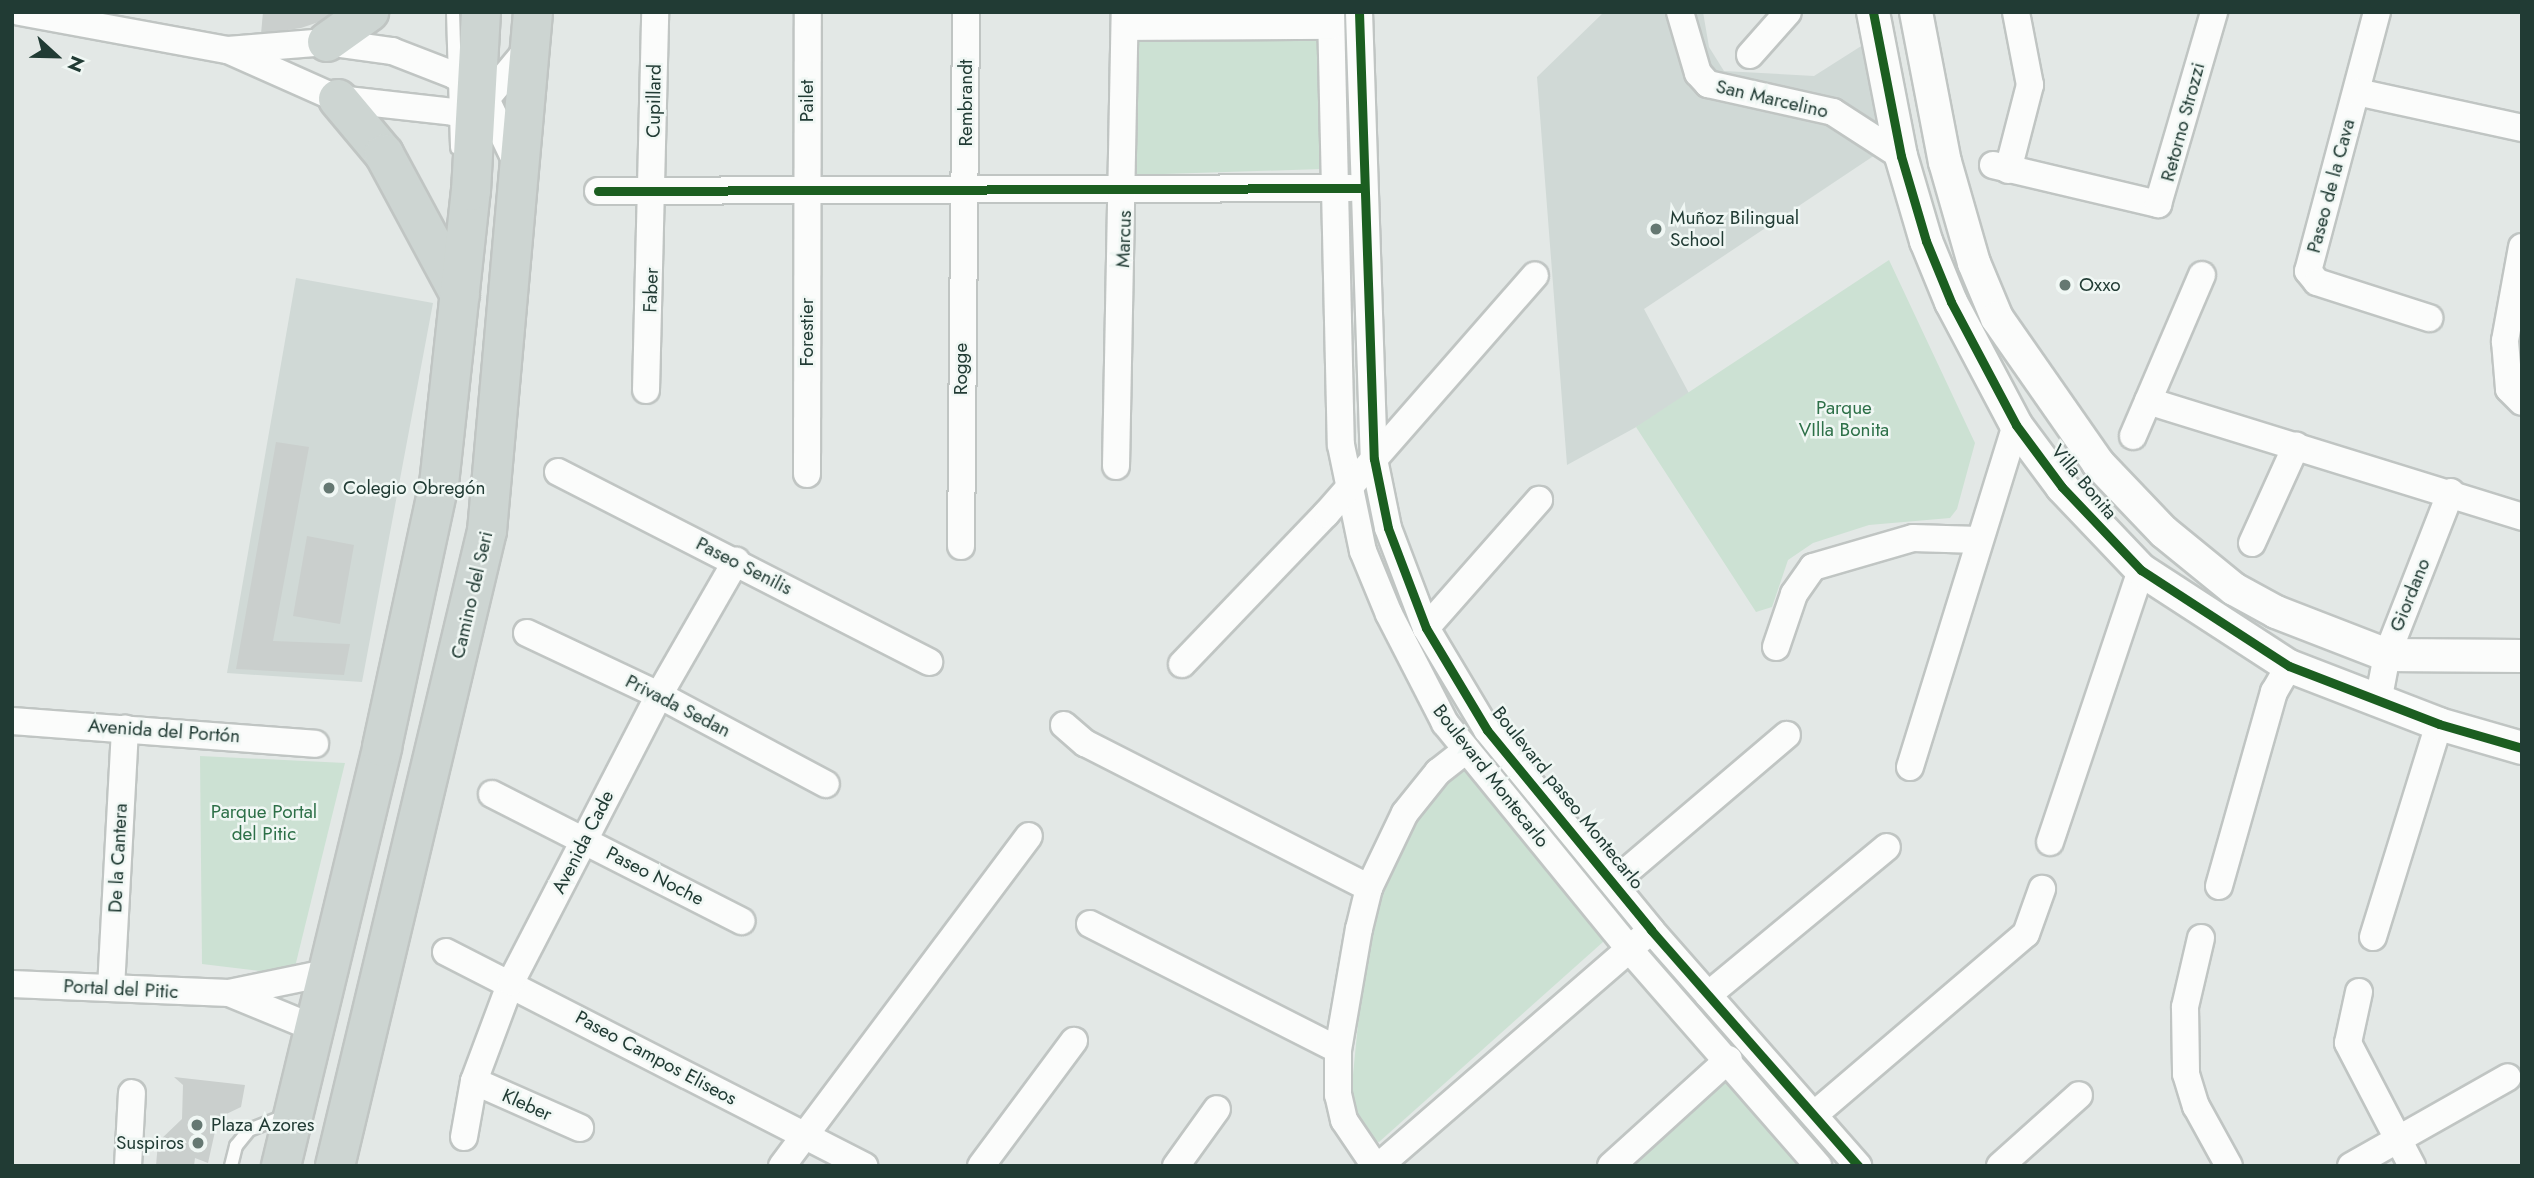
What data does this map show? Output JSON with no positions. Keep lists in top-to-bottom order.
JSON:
{
  "streets": {
    "main road": ["Camino del Seri"],
    "street": [
      "San Marcelino",
      "Cupillard",
      "Pailet",
      "Rembrandt",
      "Retorno Strozzi",
      "Paseo de la Cava",
      "Marcus",
      "Faber",
      "Forestier",
      "Rogge",
      "Villa Bonita",
      "Paseo Senilis",
      "Giordano",
      "Privada Sedan",
      "Avenida del Portón",
      "Boulevard Montecarlo",
      "Boulevard paseo Montecarlo",
      "Avenida Cade",
      "De la Cantera",
      "Paseo Noche",
      "Portal del Pitic",
      "Paseo Campos Eliseos",
      "Kleber"
    ]
  },
  "crossings": [
    ["San Marcelino", "Villa Bonita"],
    ["Cupillard", "Faber"],
    ["Pailet", "Forestier"],
    ["Rembrandt", "Rogge"],
    ["Villa Bonita", "Giordano"],
    ["Paseo Senilis", "Avenida Cade"],
    ["Privada Sedan", "Avenida Cade"],
    ["Avenida del Portón", "De la Cantera"],
    ["Avenida Cade", "Paseo Noche"],
    ["Avenida Cade", "Paseo Campos Eliseos"],
    ["Avenida Cade", "Kleber"],
    ["De la Cantera", "Portal del Pitic"]
  ],
  "parks": ["Parque VIlla Bonita", "Parque Portal del Pitic"],
  "places": [
    "Muñoz Bilingual School",
    "Oxxo",
    "Colegio Obregón",
    "Plaza Azores",
    "Suspiros"
  ],
  "north": "right"
}
